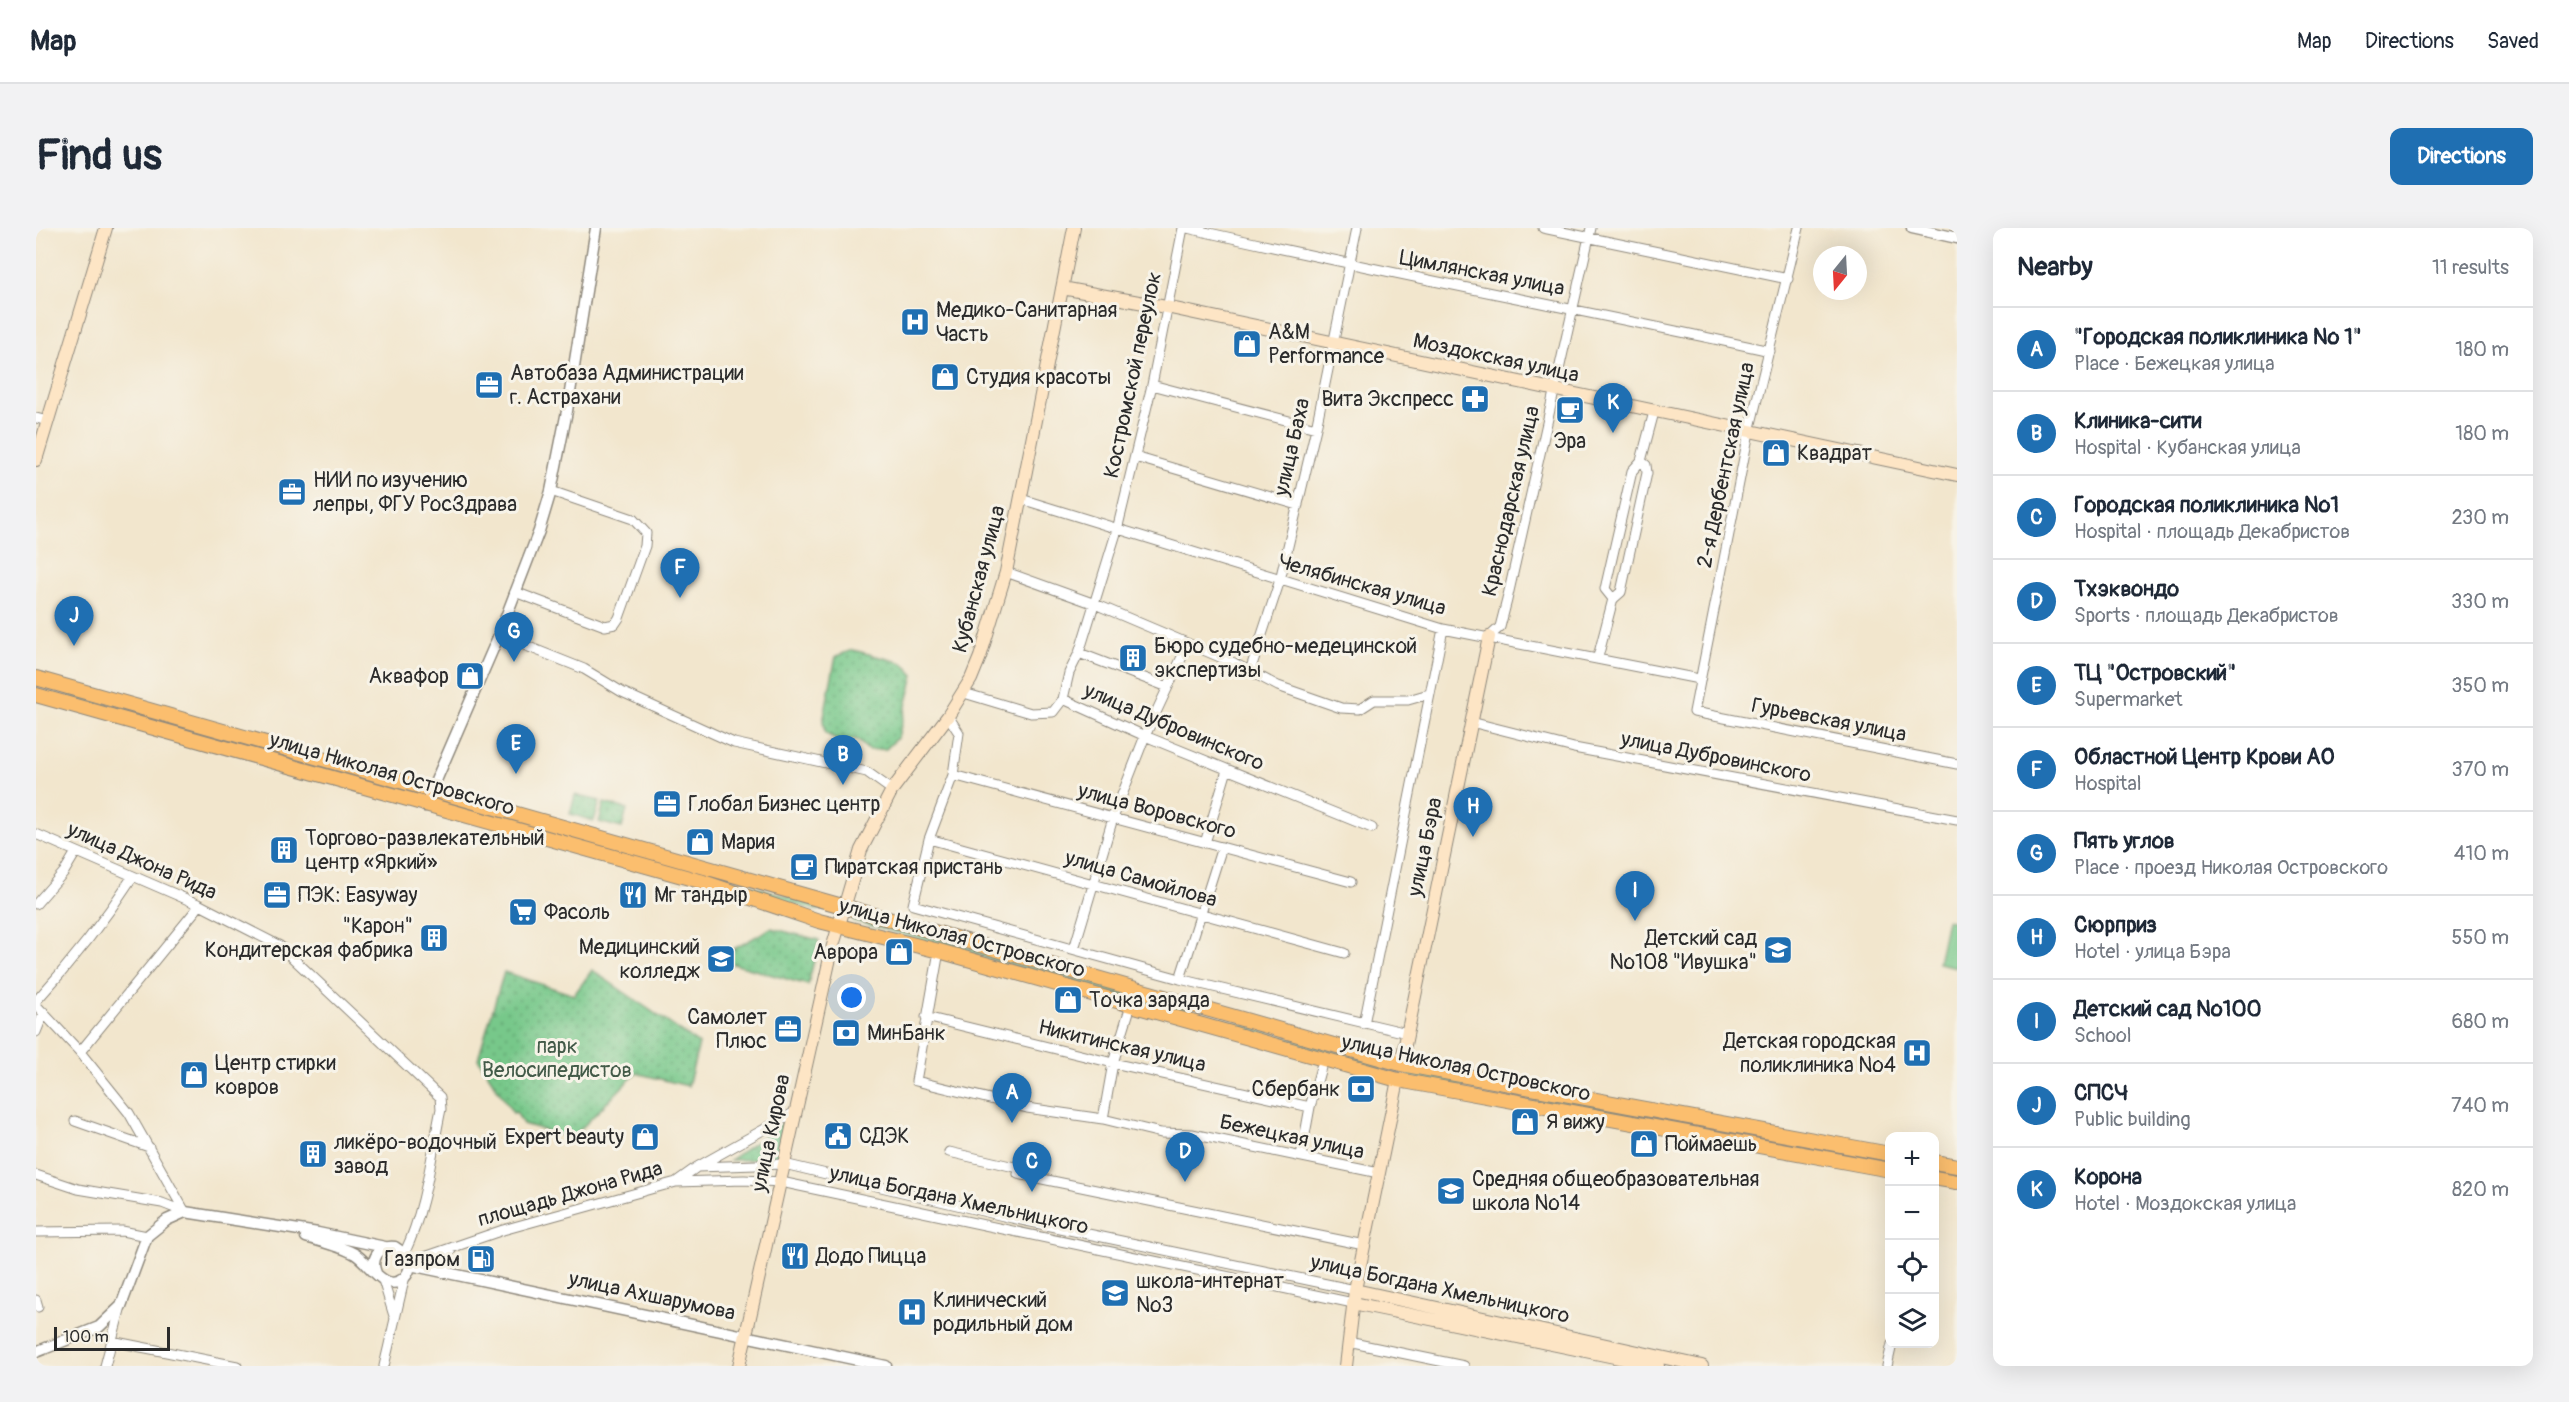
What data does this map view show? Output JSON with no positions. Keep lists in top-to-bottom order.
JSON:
{
  "streets": {
    "main road": [
      "Моздокская улица",
      "Кубанская улица",
      "улица Николая Островского",
      "улица Бэра",
      "улица Кирова",
      "улица Богдана Хмельницкого"
    ],
    "street": [
      "Цимлянская улица",
      "Костромской переулок",
      "улица Баха",
      "2-я Дербентская улица",
      "Краснодарская улица",
      "Челябинская улица",
      "Гурьевская улица",
      "улица Дубровинского",
      "улица Воровского",
      "улица Джона Рида",
      "улица Самойлова",
      "Никитинская улица",
      "Бежецкая улица",
      "площадь Джона Рида",
      "улица Ахшарумова"
    ]
  },
  "crossings": [
    ["Цимлянская улица", "Костромской переулок"],
    ["Цимлянская улица", "улица Баха"],
    ["Цимлянская улица", "2-я Дербентская улица"],
    ["Цимлянская улица", "Краснодарская улица"],
    ["Моздокская улица", "Костромской переулок"],
    ["Моздокская улица", "улица Баха"],
    ["Моздокская улица", "2-я Дербентская улица"],
    ["Моздокская улица", "Краснодарская улица"],
    ["Моздокская улица", "Кубанская улица"],
    ["Костромской переулок", "Челябинская улица"],
    ["Костромской переулок", "улица Дубровинского"],
    ["улица Баха", "Челябинская улица"],
    ["2-я Дербентская улица", "Челябинская улица"],
    ["2-я Дербентская улица", "Гурьевская улица"],
    ["Краснодарская улица", "Челябинская улица"],
    ["Краснодарская улица", "улица Бэра"],
    ["Кубанская улица", "Челябинская улица"],
    ["Кубанская улица", "улица Дубровинского"],
    ["Кубанская улица", "улица Николая Островского"],
    ["Кубанская улица", "улица Кирова"],
    ["Челябинская улица", "улица Бэра"],
    ["улица Дубровинского", "улица Бэра"],
    ["улица Николая Островского", "улица Бэра"],
    ["улица Николая Островского", "улица Кирова"],
    ["улица Джона Рида", "площадь Джона Рида"],
    ["улица Джона Рида", "улица Ахшарумова"],
    ["Никитинская улица", "Бежецкая улица"],
    ["улица Кирова", "площадь Джона Рида"],
    ["улица Кирова", "улица Богдана Хмельницкого"],
    ["улица Кирова", "улица Ахшарумова"],
    ["площадь Джона Рида", "улица Богдана Хмельницкого"],
    ["площадь Джона Рида", "улица Ахшарумова"]
  ],
  "parks": ["парк Велосипедистов"],
  "places": {
    "hospital": ["Медико-Санитарная Часть", "Детская городская поликлиника №4", "Клинический родильный дом"],
    "shop": [
      "A&M Performance",
      "Студия красоты",
      "Квадрат",
      "Аквафор",
      "Мария",
      "Аврора",
      "Точка заряда",
      "Центр стирки ковров",
      "Я вижу",
      "Expert beauty",
      "Поймаешь"
    ],
    "office": [
      "Автобаза Администрации г. Астрахани",
      "НИИ по изучению лепры, ФГУ РосЗдрава",
      "Глобал Бизнес центр",
      "ПЭК: Easyway",
      "Самолет Плюс"
    ],
    "pharmacy": ["Вита Экспресс"],
    "cafe": ["Эра", "Пиратская пристань"],
    "building": [
      "Бюро судебно-медецинской экспертизы",
      "Торгово-развлекательный центр «Яркий»",
      "\"Карон\" Кондитерская фабрика",
      "ликёро-водочный завод"
    ],
    "restaurant": ["Мг тандыр", "Додо Пицца"],
    "supermarket": ["Фасоль"],
    "school or university": [
      "Детский сад №108 \"Ивушка\"",
      "Медицинский колледж",
      "Средняя общеобразовательная школа №14",
      "школа-интернат №3"
    ],
    "bank": ["МинБанк", "Сбербанк"],
    "public building": ["СДЭК"],
    "fuel station": ["Газпром"]
  },
  "scale_bar": "100 m",
  "north": "bottom",
  "page": {
    "header": "Map",
    "nav": ["Map", "Directions", "Saved"],
    "buttons": "Directions",
    "title": "Find us",
    "heading": ["Nearby", "11 results"],
    "list": [
      {
        "mark": "A",
        "name": "\"Городская поликлиника № 1\"",
        "note": "Place · Бежецкая улица",
        "value": "180 m"
      },
      {
        "mark": "B",
        "name": "Клиника-сити",
        "note": "Hospital · Кубанская улица",
        "value": "180 m"
      },
      {
        "mark": "C",
        "name": "Городская поликлиника №1",
        "note": "Hospital · площадь Декабристов",
        "value": "230 m"
      },
      {
        "mark": "D",
        "name": "Тхэквондо",
        "note": "Sports · площадь Декабристов",
        "value": "330 m"
      },
      {
        "mark": "E",
        "name": "ТЦ \"Островский\"",
        "note": "Supermarket",
        "value": "350 m"
      },
      {
        "mark": "F",
        "name": "Областной Центр Крови АО",
        "note": "Hospital",
        "value": "370 m"
      },
      {
        "mark": "G",
        "name": "Пять углов",
        "note": "Place · проезд Николая Островского",
        "value": "410 m"
      },
      {
        "mark": "H",
        "name": "Сюрприз",
        "note": "Hotel · улица Бэра",
        "value": "550 m"
      },
      {
        "mark": "I",
        "name": "Детский сад №100",
        "note": "School",
        "value": "680 m"
      },
      {
        "mark": "J",
        "name": "СПСЧ",
        "note": "Public building",
        "value": "740 m"
      },
      {
        "mark": "K",
        "name": "Корона",
        "note": "Hotel · Моздокская улица",
        "value": "820 m"
      }
    ],
    "pins": [
      "K",
      "F",
      "J",
      "G",
      "E",
      "B",
      "H",
      "I",
      "A",
      "D",
      "C"
    ],
    "map_buttons": ["+", "−"],
    "scale": "100 m"
  }
}
